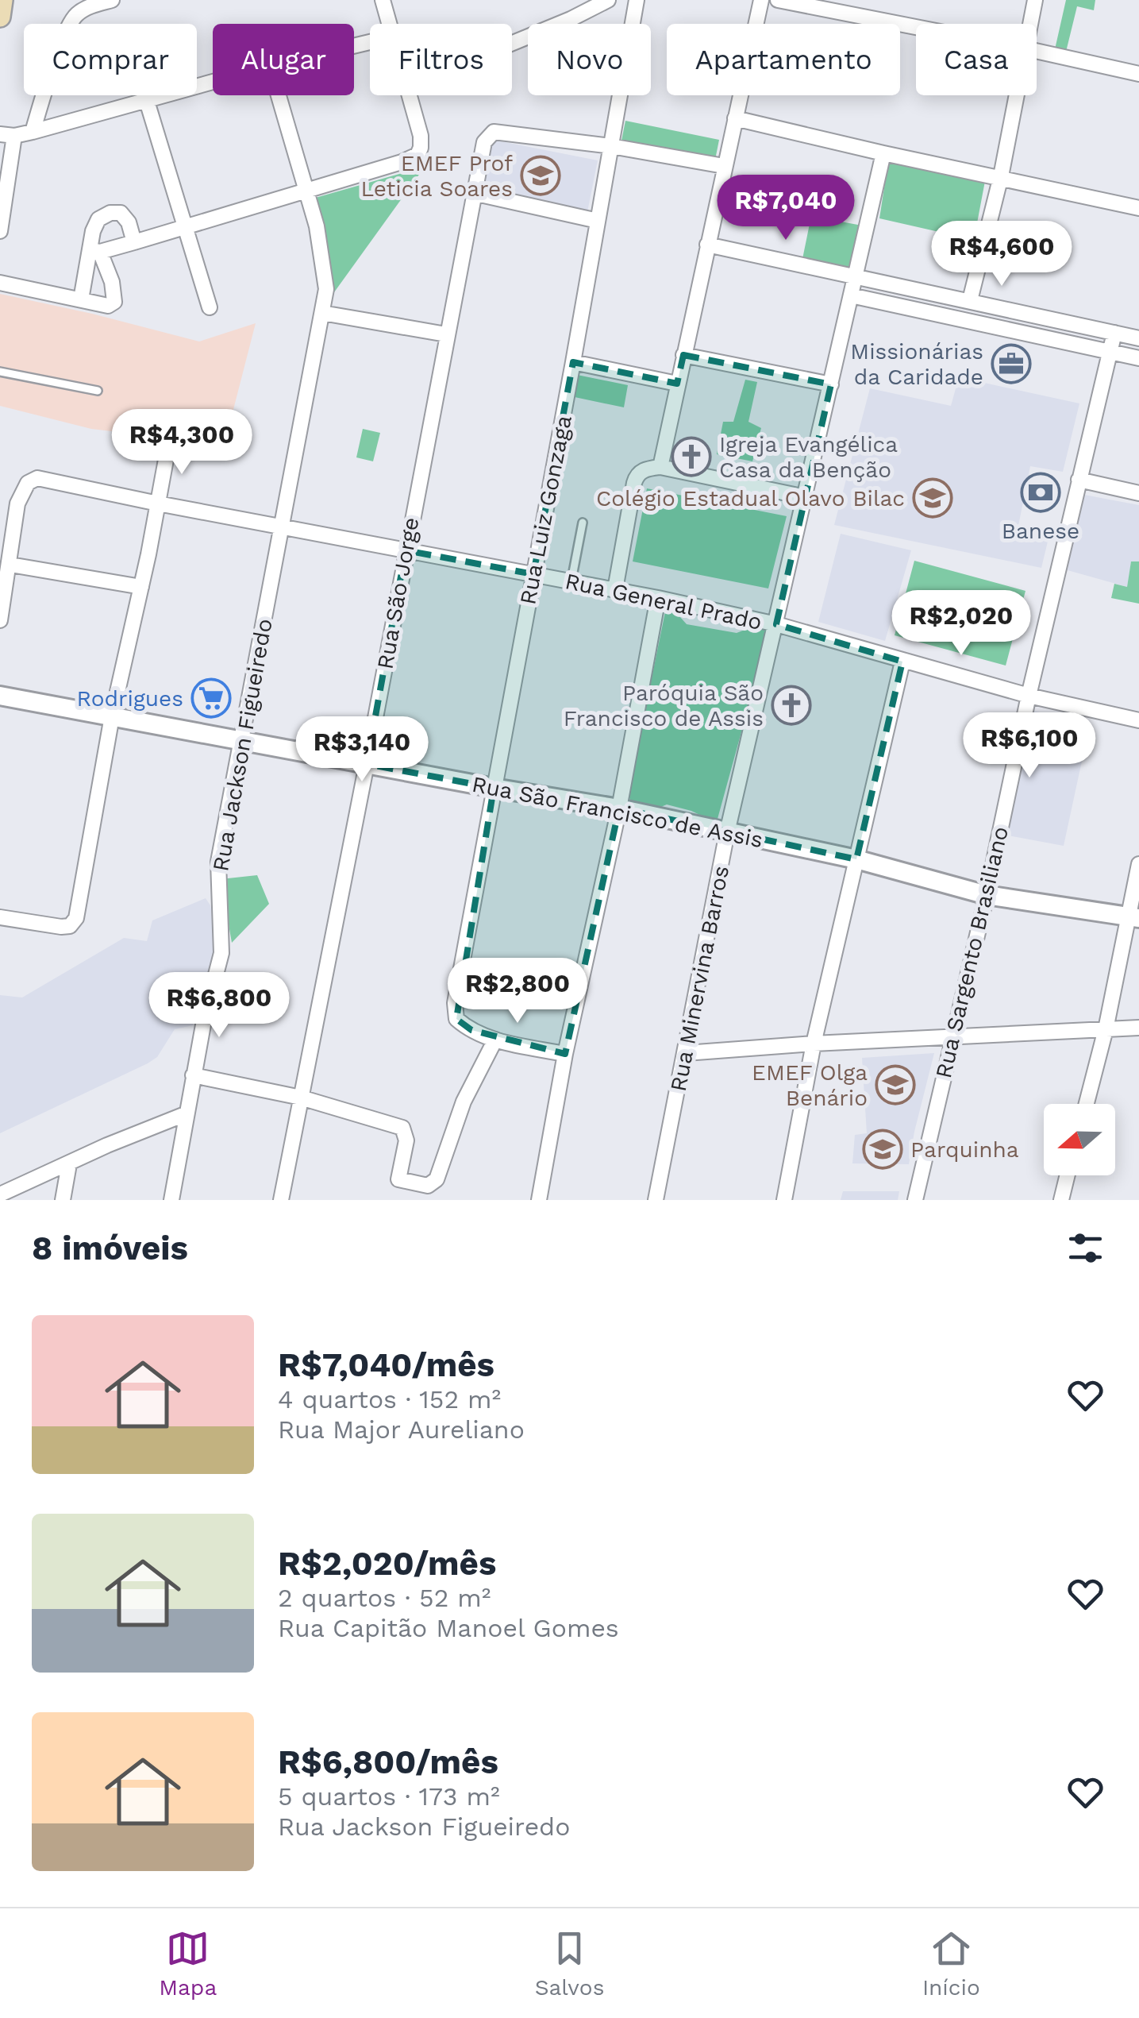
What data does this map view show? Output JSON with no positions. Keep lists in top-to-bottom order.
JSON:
{
  "streets": {
    "street": [
      "Rua Luiz Gonzaga",
      "Rua São Jorge",
      "Rua General Prado",
      "Rua Jackson Figueiredo",
      "Rua São Francisco de Assis",
      "Rua Sargento Brasiliano",
      "Rua Minervina Barros"
    ]
  },
  "crossings": [
    ["Rua Luiz Gonzaga", "Rua São Jorge"],
    ["Rua Luiz Gonzaga", "Rua General Prado"],
    ["Rua Luiz Gonzaga", "Rua São Francisco de Assis"],
    ["Rua São Jorge", "Rua General Prado"],
    ["Rua São Jorge", "Rua São Francisco de Assis"],
    ["Rua General Prado", "Rua Jackson Figueiredo"],
    ["Rua General Prado", "Rua Sargento Brasiliano"],
    ["Rua General Prado", "Rua Minervina Barros"],
    ["Rua Jackson Figueiredo", "Rua São Francisco de Assis"],
    ["Rua São Francisco de Assis", "Rua Sargento Brasiliano"],
    ["Rua São Francisco de Assis", "Rua Minervina Barros"]
  ],
  "places": {
    "school or university": [
      "EMEF Prof Leticia Soares",
      "Colégio Estadual Olavo Bilac",
      "EMEF Olga Benário",
      "Parquinha"
    ],
    "office": ["Missionárias da Caridade"],
    "church": ["Igreja Evangélica Casa da Benção", "Paróquia São Francisco de Assis"],
    "bank": ["Banese"],
    "supermarket": ["Rodrigues"]
  },
  "north": "left",
  "page": {
    "chip": [
      "Comprar",
      "Alugar",
      "Filtros",
      "Novo",
      "Apartamento",
      "Casa"
    ],
    "price": [
      "R$7,040",
      "R$4,600",
      "R$4,300",
      "R$2,020",
      "R$6,100",
      "R$3,140",
      "R$2,800",
      "R$6,800"
    ],
    "heading": "8 imóveis",
    "list": [
      {
        "name": "R$7,040/mês",
        "note": "4 quartos · 152 m² · Rua Major Aureliano"
      },
      {
        "name": "R$2,020/mês",
        "note": "2 quartos · 52 m² · Rua Capitão Manoel Gomes"
      },
      {
        "name": "R$6,800/mês",
        "note": "5 quartos · 173 m² · Rua Jackson Figueiredo"
      }
    ],
    "tabs": ["Mapa", "Salvos", "Início"]
  }
}
